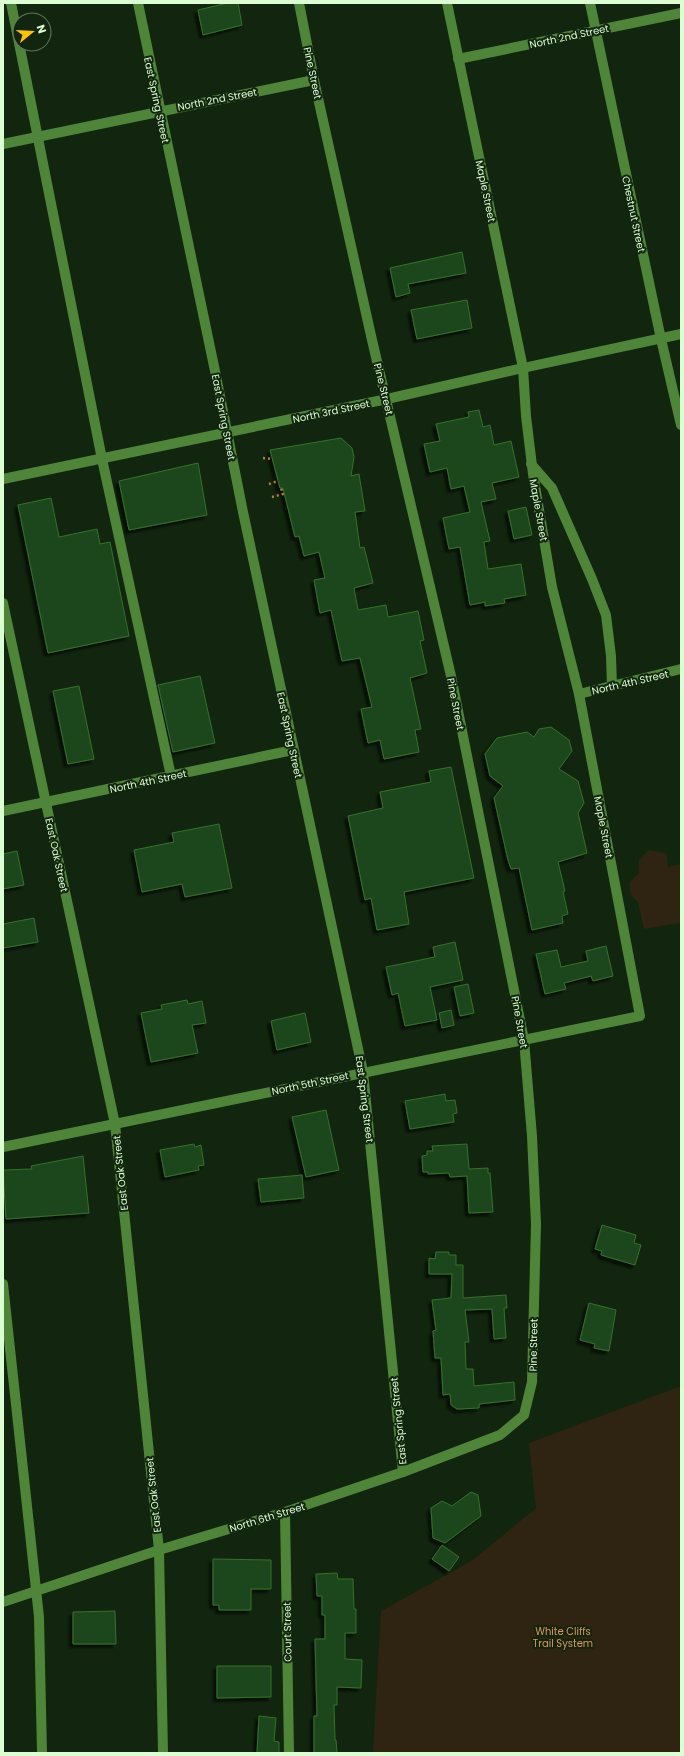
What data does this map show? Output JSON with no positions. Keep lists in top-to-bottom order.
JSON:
{
  "streets": {
    "street": [
      "North 2nd Street",
      "Pine Street",
      "East Spring Street",
      "Maple Street",
      "Chestnut Street",
      "North 3rd Street",
      "North 4th Street",
      "East Oak Street",
      "North 5th Street",
      "North 6th Street",
      "Court Street"
    ]
  },
  "crossings": [
    ["North 2nd Street", "Pine Street"],
    ["North 2nd Street", "East Spring Street"],
    ["North 2nd Street", "Maple Street"],
    ["North 2nd Street", "Chestnut Street"],
    ["Pine Street", "North 3rd Street"],
    ["Pine Street", "North 5th Street"],
    ["Pine Street", "North 6th Street"],
    ["East Spring Street", "North 3rd Street"],
    ["East Spring Street", "North 4th Street"],
    ["East Spring Street", "North 5th Street"],
    ["East Spring Street", "North 6th Street"],
    ["Maple Street", "North 3rd Street"],
    ["Maple Street", "North 4th Street"],
    ["Maple Street", "North 5th Street"],
    ["Chestnut Street", "North 3rd Street"],
    ["North 4th Street", "East Oak Street"],
    ["East Oak Street", "North 5th Street"],
    ["East Oak Street", "North 6th Street"],
    ["North 6th Street", "Court Street"]
  ],
  "parks": ["White Cliffs Trail System"],
  "north": "right"
}
